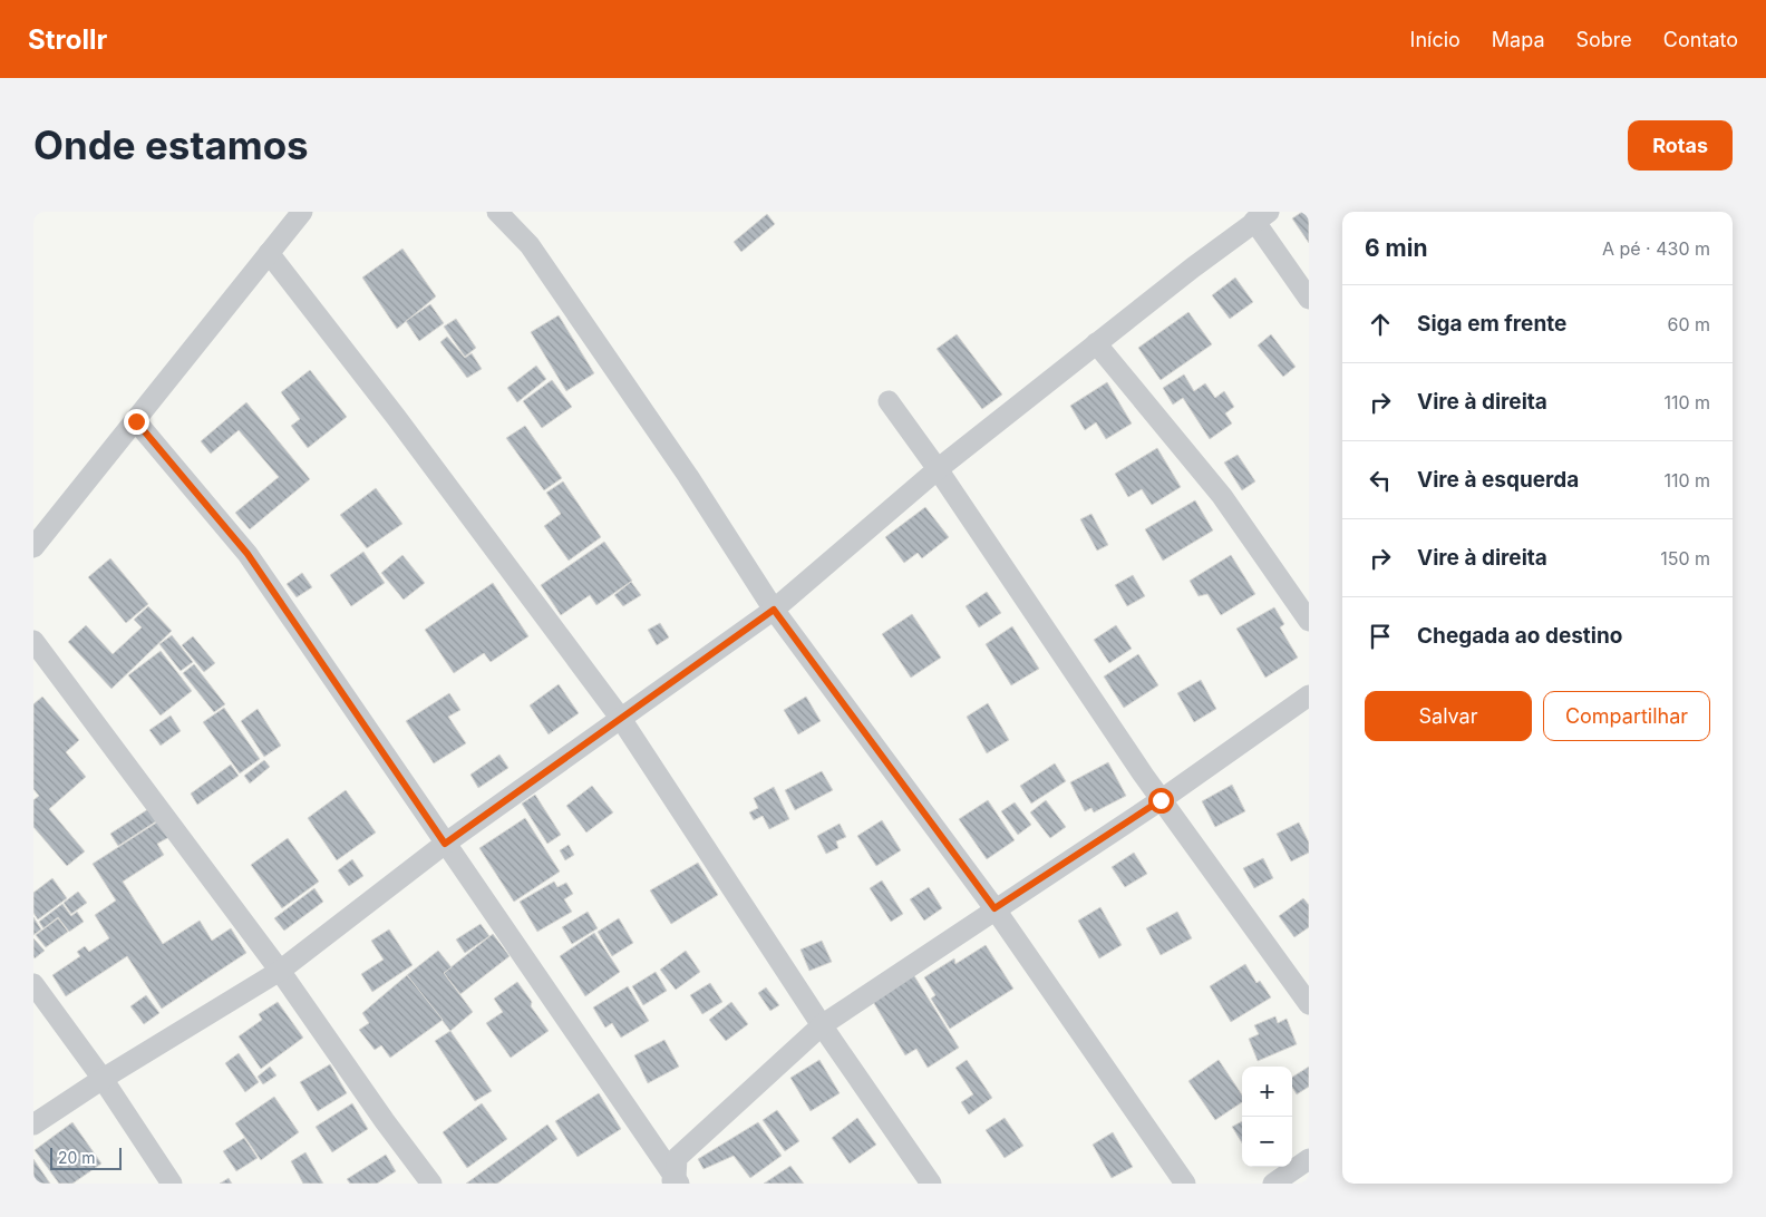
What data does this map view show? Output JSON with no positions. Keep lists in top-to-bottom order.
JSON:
{
  "scale_bar": "20 m",
  "page": {
    "header": "Strollr",
    "nav": [
      "Início",
      "Mapa",
      "Sobre",
      "Contato"
    ],
    "buttons": [
      "Rotas",
      ["Salvar", "Compartilhar"]
    ],
    "title": "Onde estamos",
    "heading": ["6 min", "A pé · 430 m"],
    "list": [
      ["Siga em frente", "60 m"],
      ["Vire à direita", "110 m"],
      ["Vire à esquerda", "110 m"],
      ["Vire à direita", "150 m"],
      "Chegada ao destino"
    ],
    "map_buttons": ["+", "−"],
    "scale": "20 m"
  }
}
